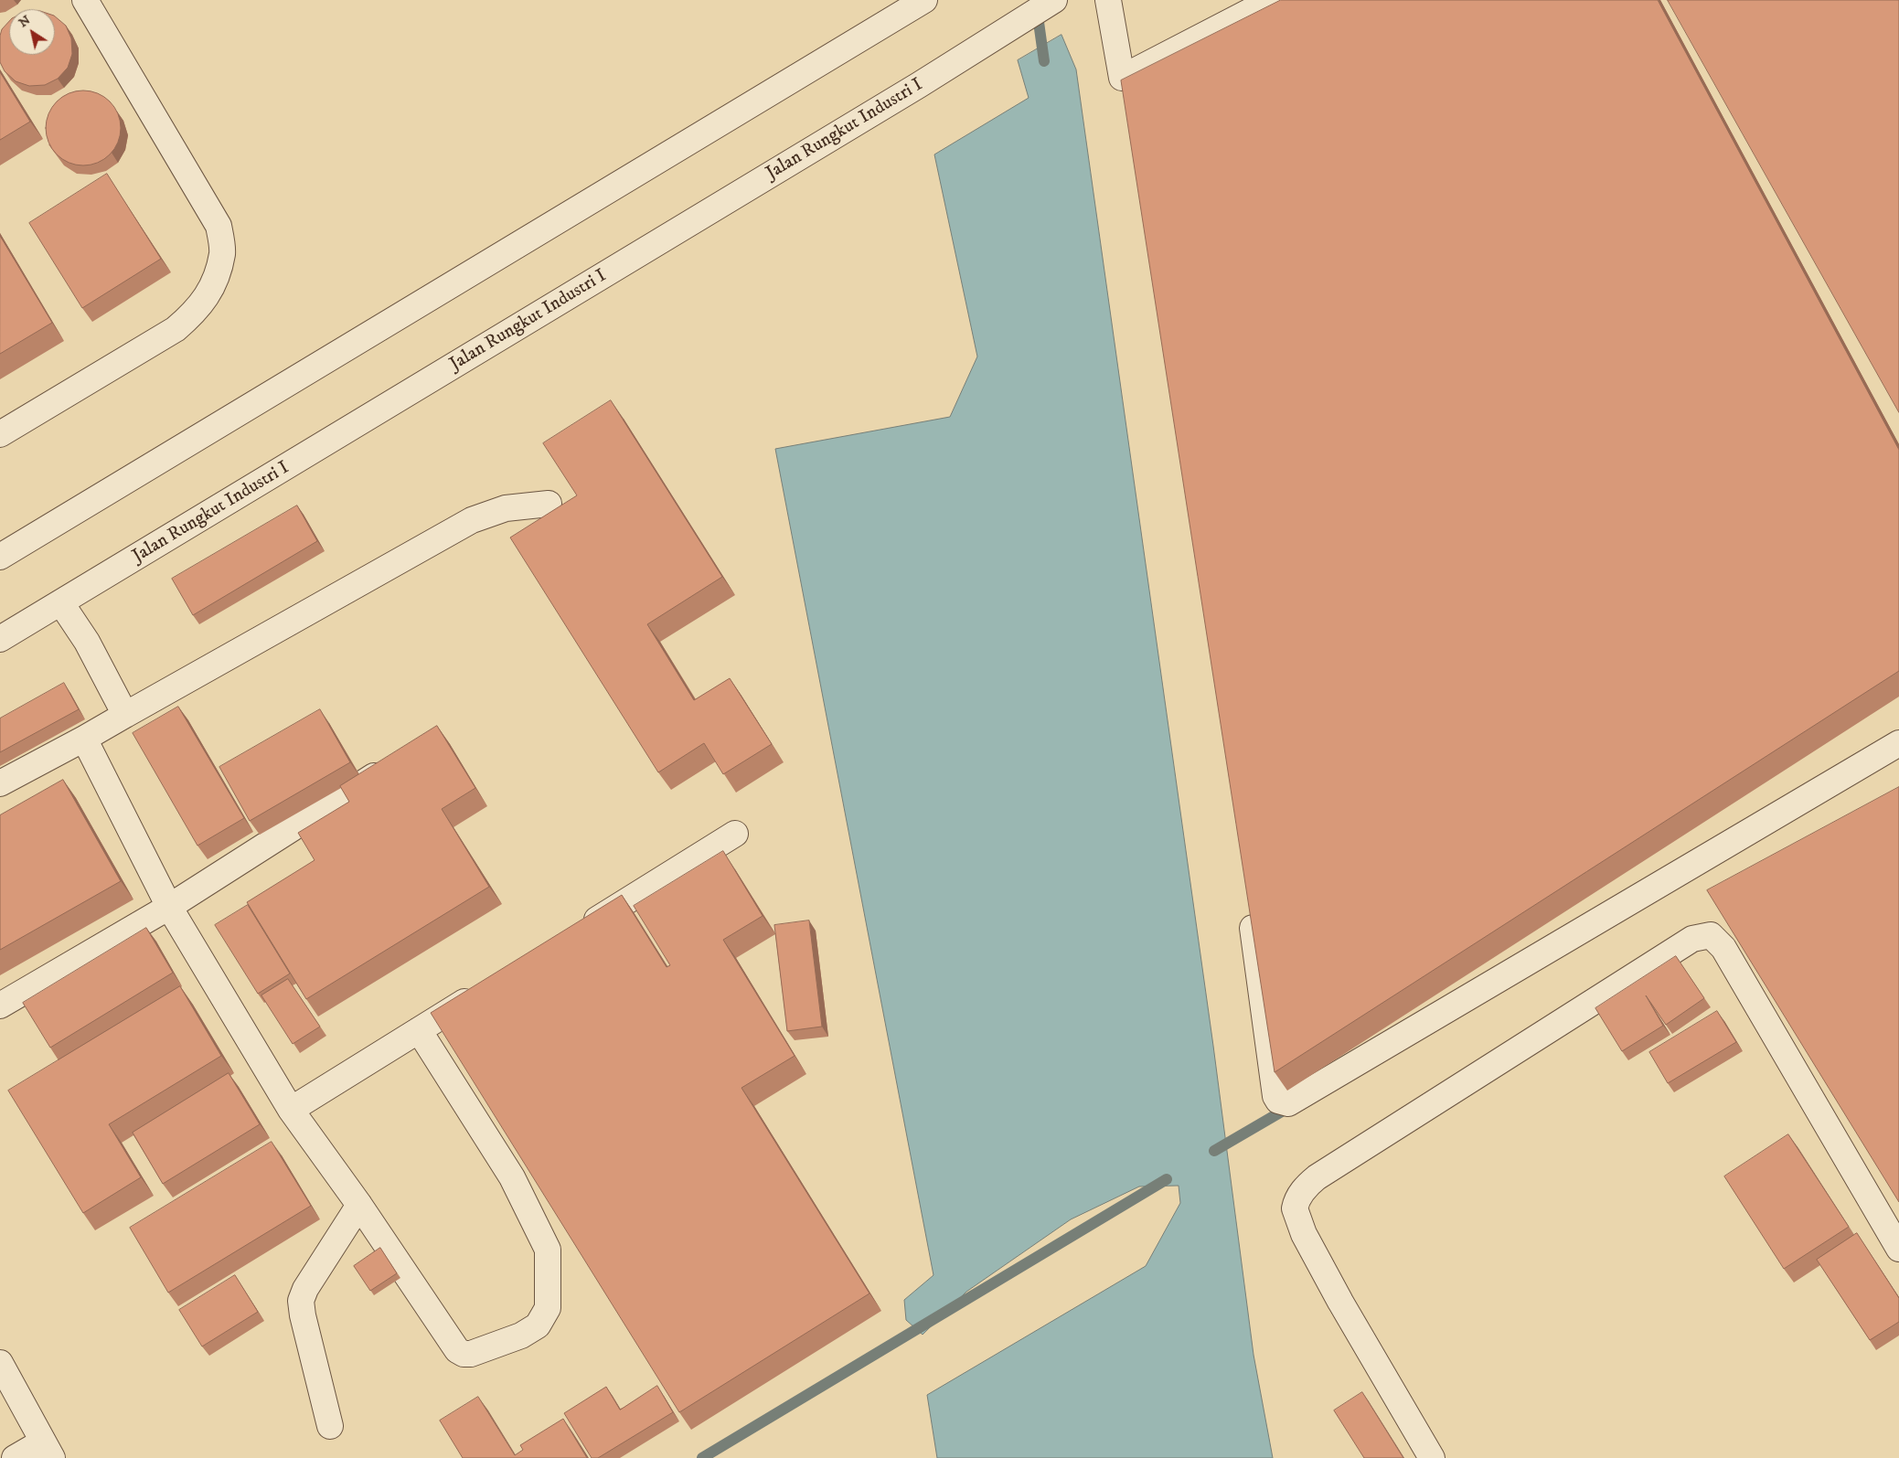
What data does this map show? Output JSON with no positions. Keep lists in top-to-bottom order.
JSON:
{
  "streets": {
    "street": ["Jalan Rungkut Industri I"]
  },
  "north": "top left"
}
